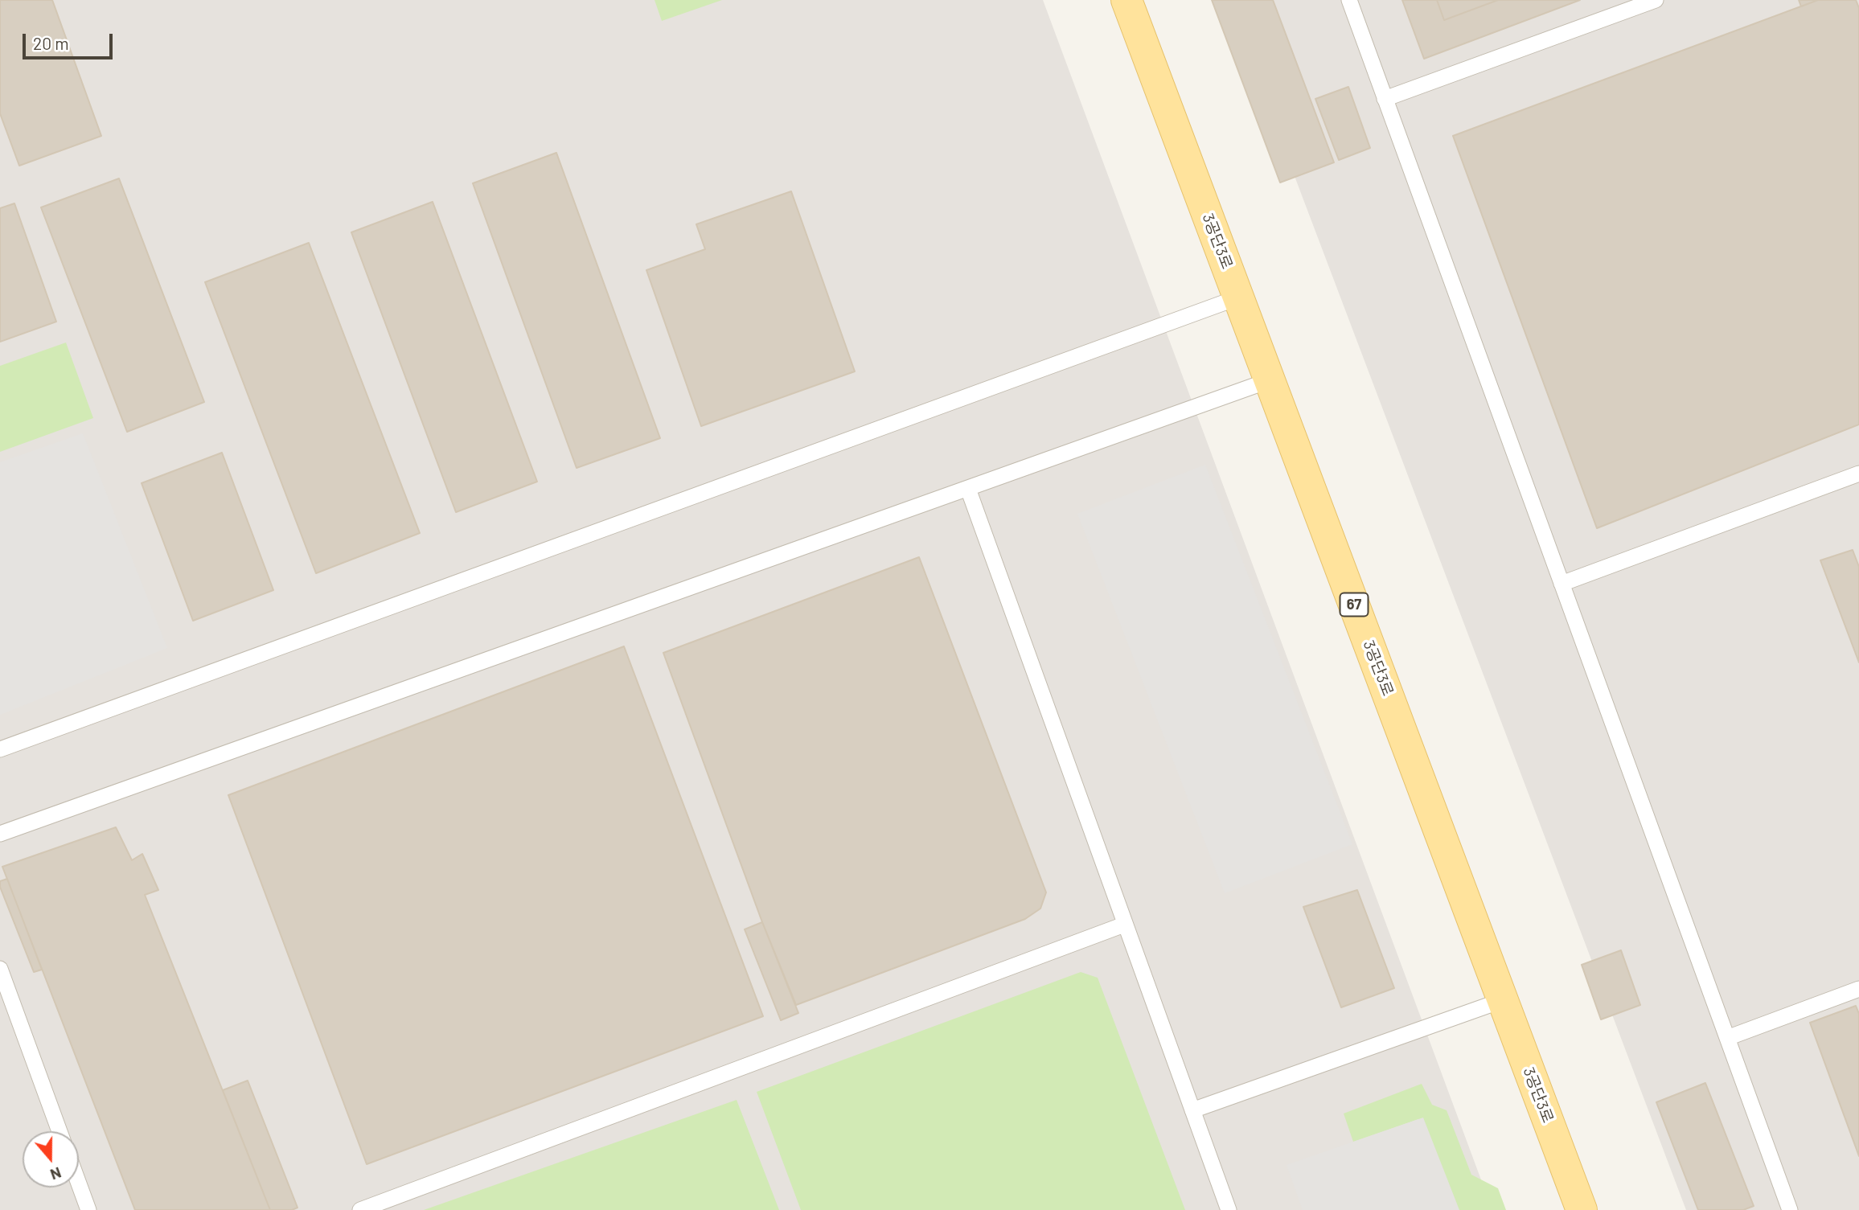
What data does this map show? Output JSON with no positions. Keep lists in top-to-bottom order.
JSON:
{
  "streets": {
    "main road": ["3공단3로", "67"]
  },
  "scale_bar": "20 m",
  "north": "bottom"
}
